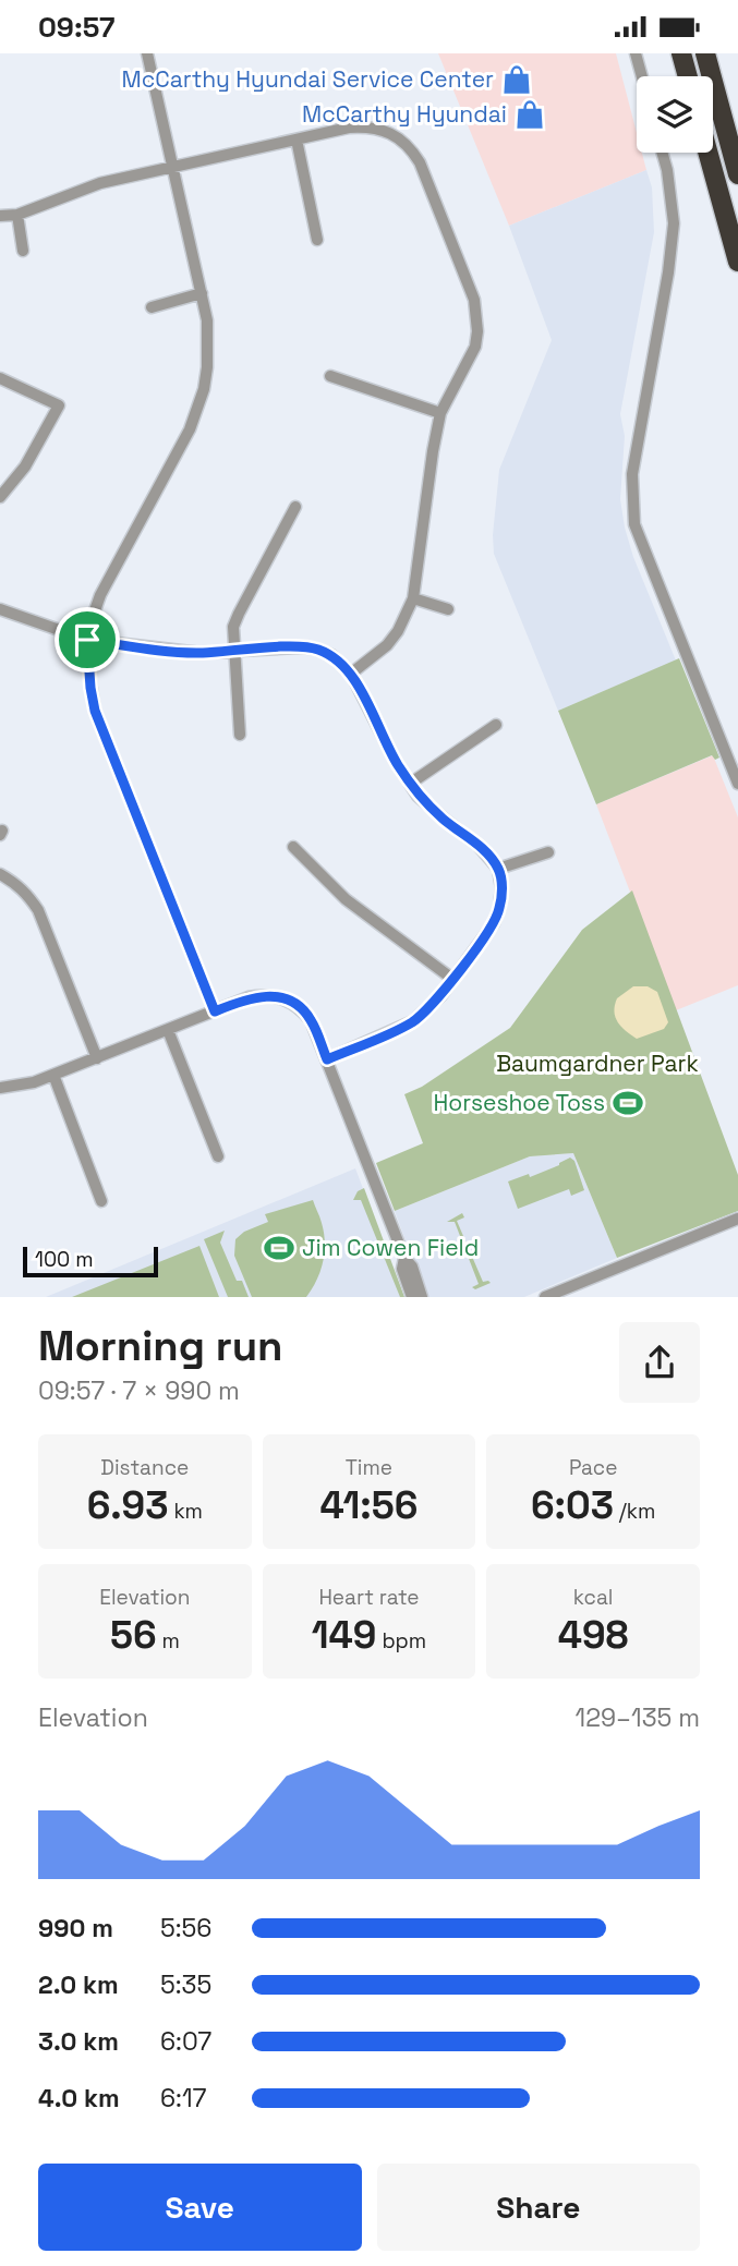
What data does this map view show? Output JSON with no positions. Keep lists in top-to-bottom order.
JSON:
{
  "parks": ["Baumgardner Park"],
  "places": {
    "shop": ["McCarthy Hyundai Service Center", "McCarthy Hyundai"],
    "sports": ["Horseshoe Toss", "Jim Cowen Field"]
  },
  "scale_bar": "100 m",
  "page": {
    "status": "09:57",
    "scale": "100 m",
    "heading": ["Morning run", "09:57 · 7 × 990 m"],
    "stats": [
      ["Distance", "6.93 km"],
      ["Time", "41:56"],
      ["Pace", "6:03 /km"],
      ["Elevation", "56 m"],
      ["Heart rate", "149 bpm"],
      ["kcal", "498"]
    ],
    "chart": ["Elevation", "129–135 m"],
    "list": [
      {
        "name": "990 m",
        "note": "5:56"
      },
      {
        "name": "2.0 km",
        "note": "5:35"
      },
      {
        "name": "3.0 km",
        "note": "6:07"
      },
      {
        "name": "4.0 km",
        "note": "6:17"
      }
    ],
    "buttons": ["Save", "Share"]
  }
}
